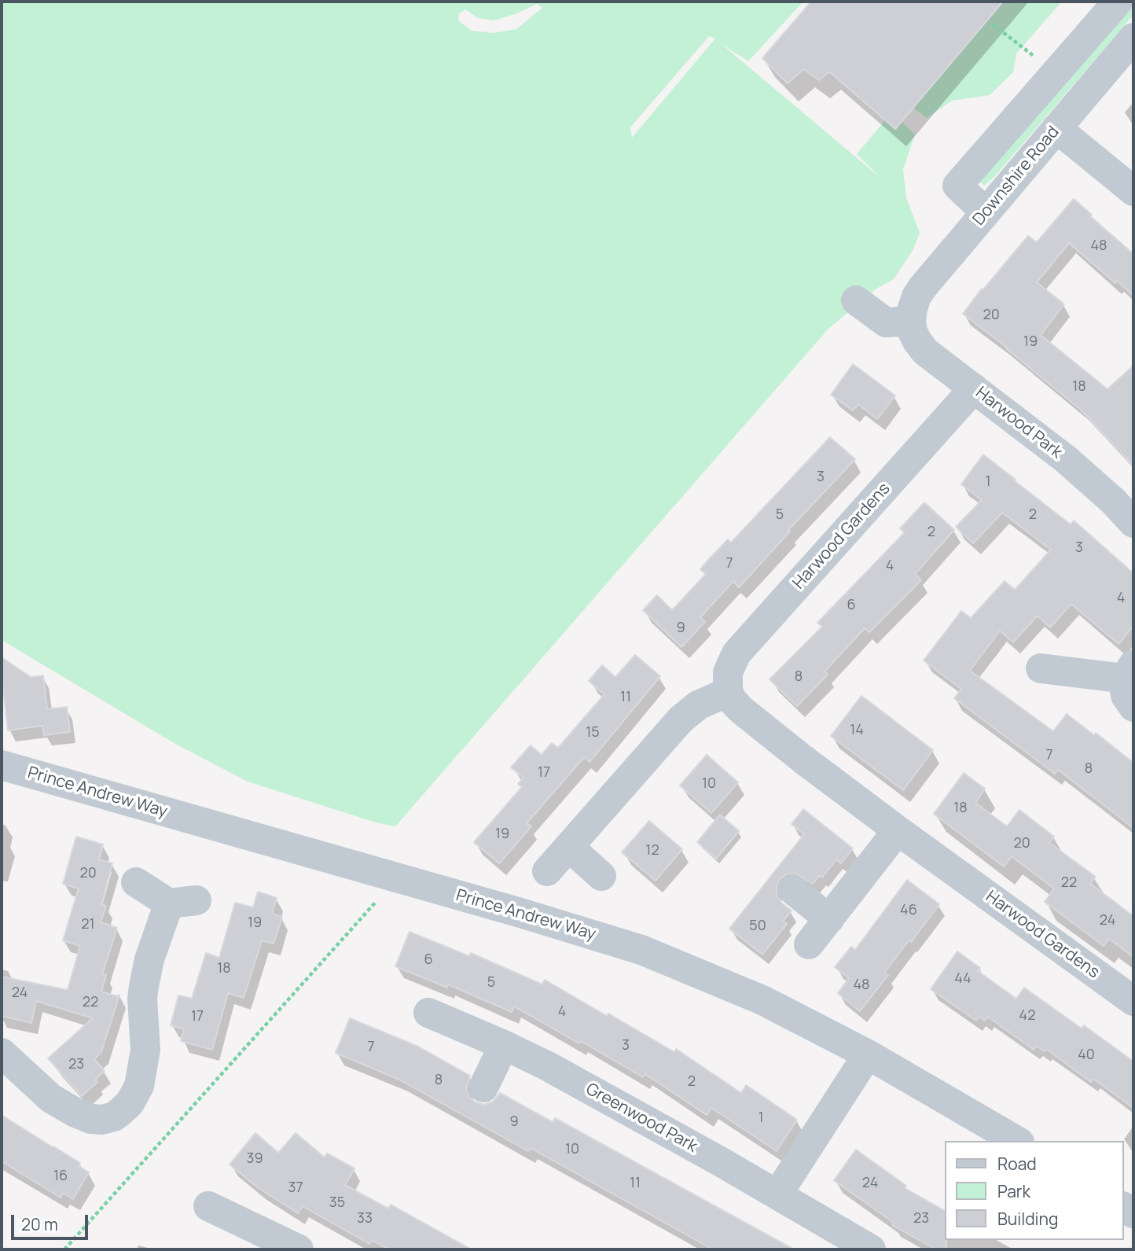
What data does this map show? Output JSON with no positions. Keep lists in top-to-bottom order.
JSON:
{
  "streets": {
    "street": [
      "Downshire Road",
      "Harwood Park",
      "Harwood Gardens",
      "Prince Andrew Way",
      "Greenwood Park"
    ]
  },
  "crossings": [
    ["Downshire Road", "Harwood Park"],
    ["Harwood Park", "Harwood Gardens"]
  ],
  "house_numbers": [
    "48",
    "20",
    "19",
    "18",
    "3",
    "1",
    "5",
    "2",
    "2",
    "3",
    "7",
    "4",
    "4",
    "6",
    "9",
    "8",
    "11",
    "14",
    "15",
    "7",
    "8",
    "17",
    "10",
    "18",
    "19",
    "20",
    "12",
    "20",
    "22",
    "46",
    "24",
    "19",
    "21",
    "50",
    "6",
    "18",
    "44",
    "5",
    "48",
    "24",
    "22",
    "4",
    "42",
    "17",
    "3",
    "7",
    "40",
    "23",
    "8",
    "2",
    "1",
    "9",
    "10",
    "39",
    "16",
    "11",
    "24",
    "37",
    "35",
    "33",
    "23"
  ],
  "legend": ["Road", "Park", "Building"],
  "scale_bar": "20 m"
}
